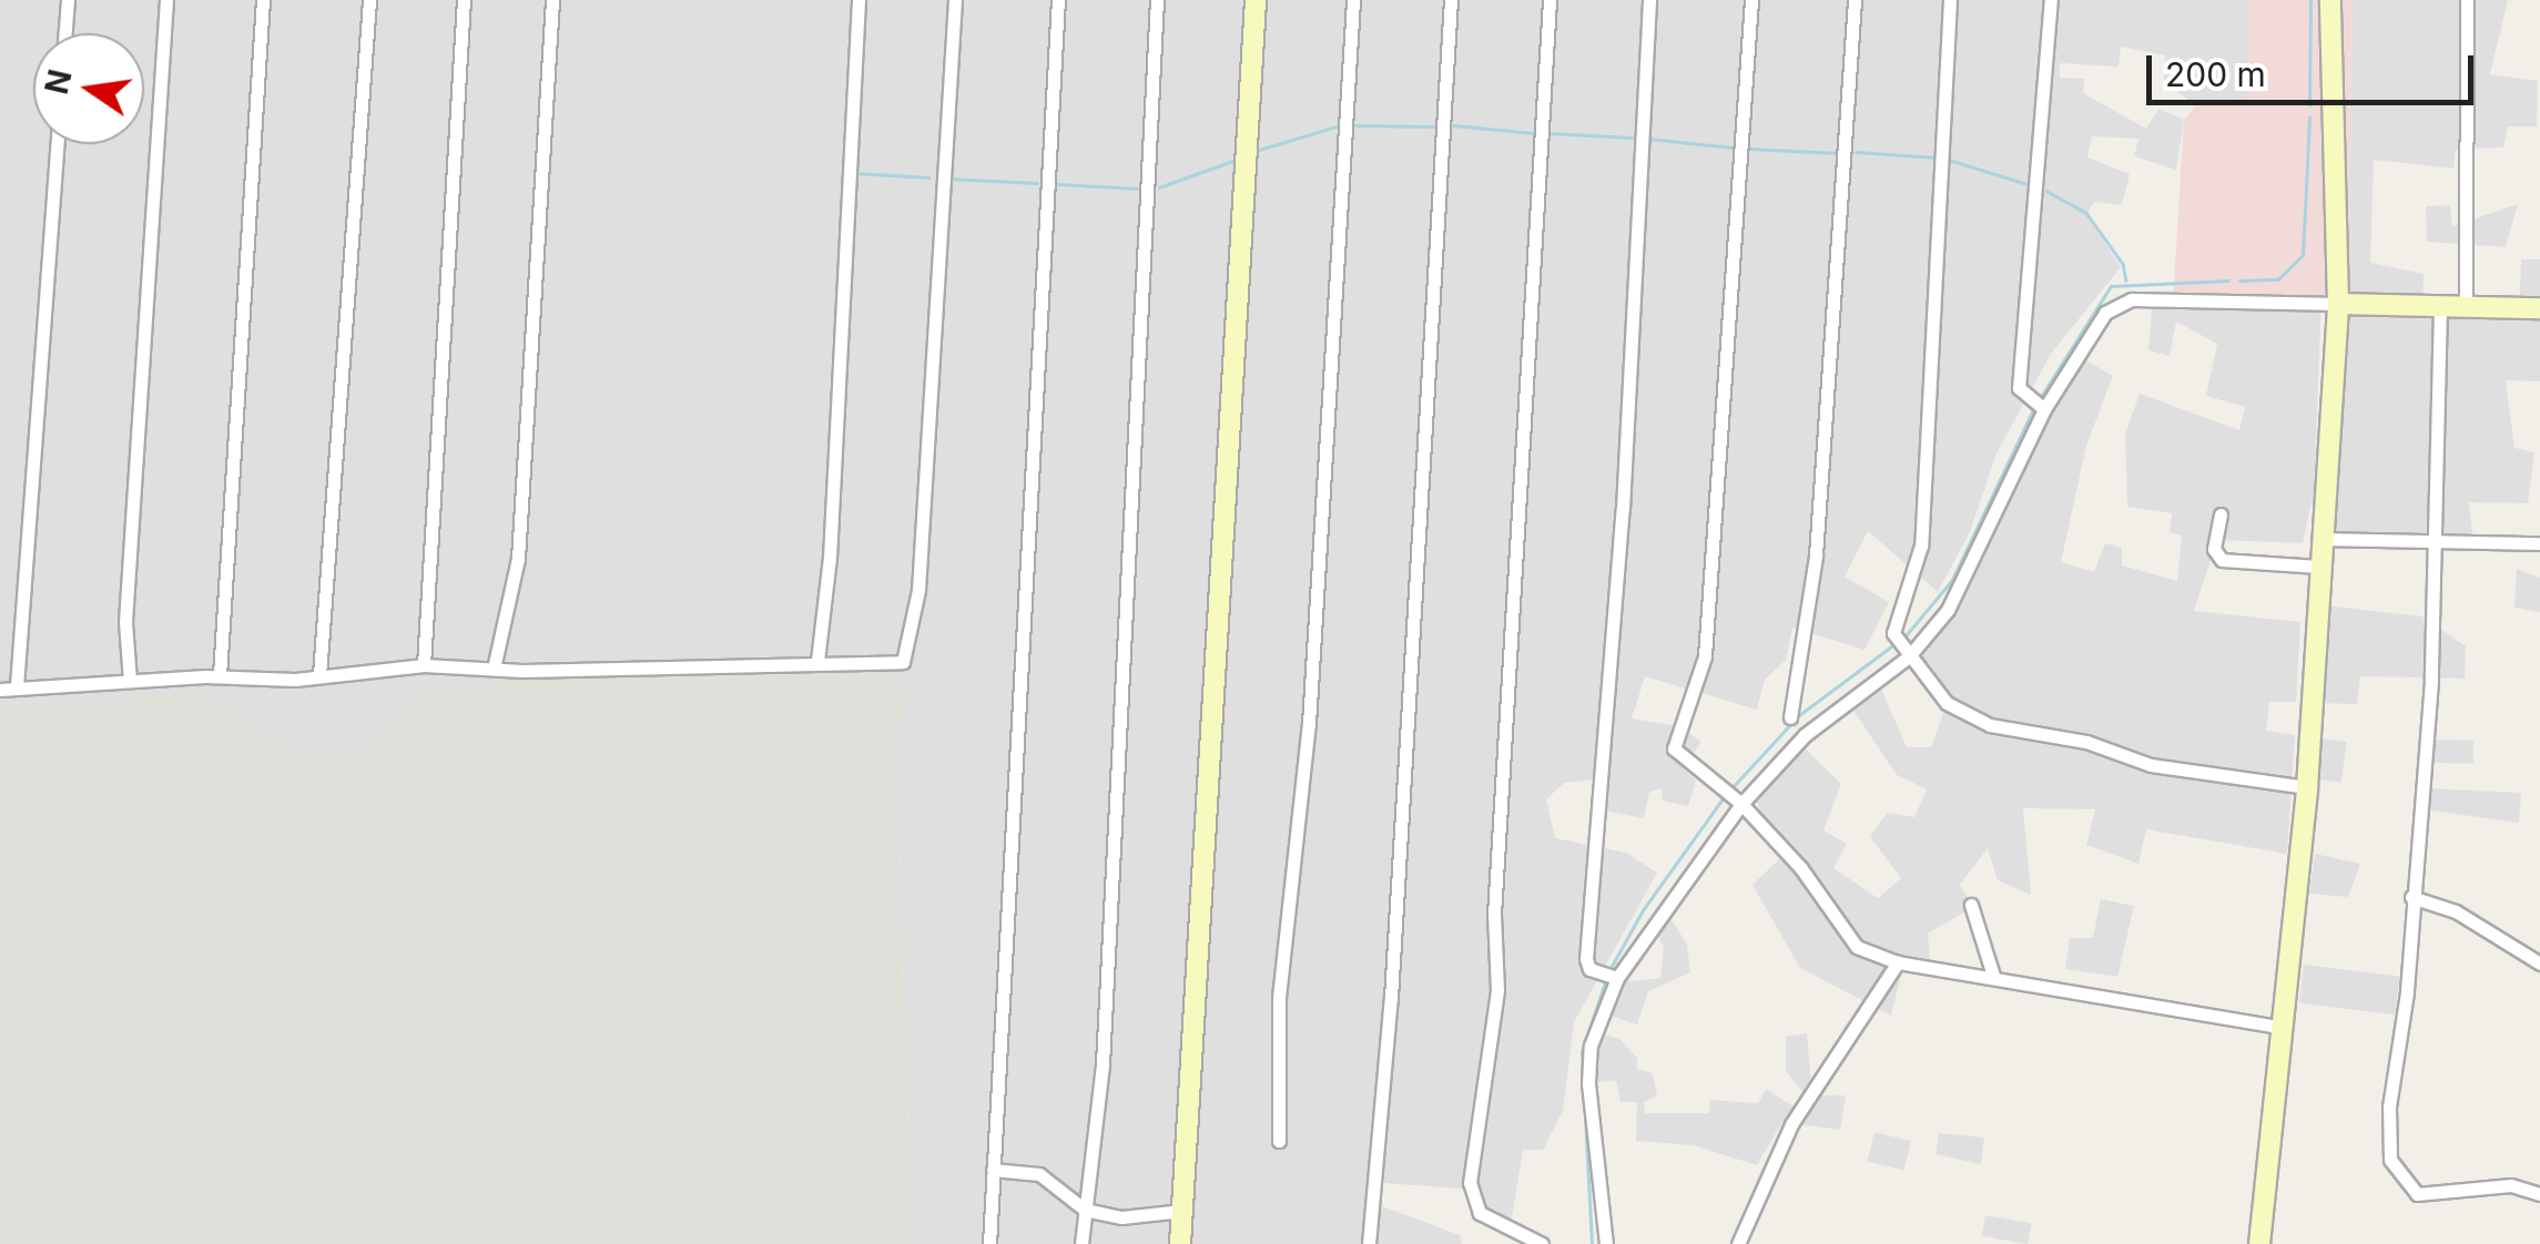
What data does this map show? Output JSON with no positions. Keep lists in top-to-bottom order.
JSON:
{
  "scale_bar": "200 m",
  "north": "left"
}
